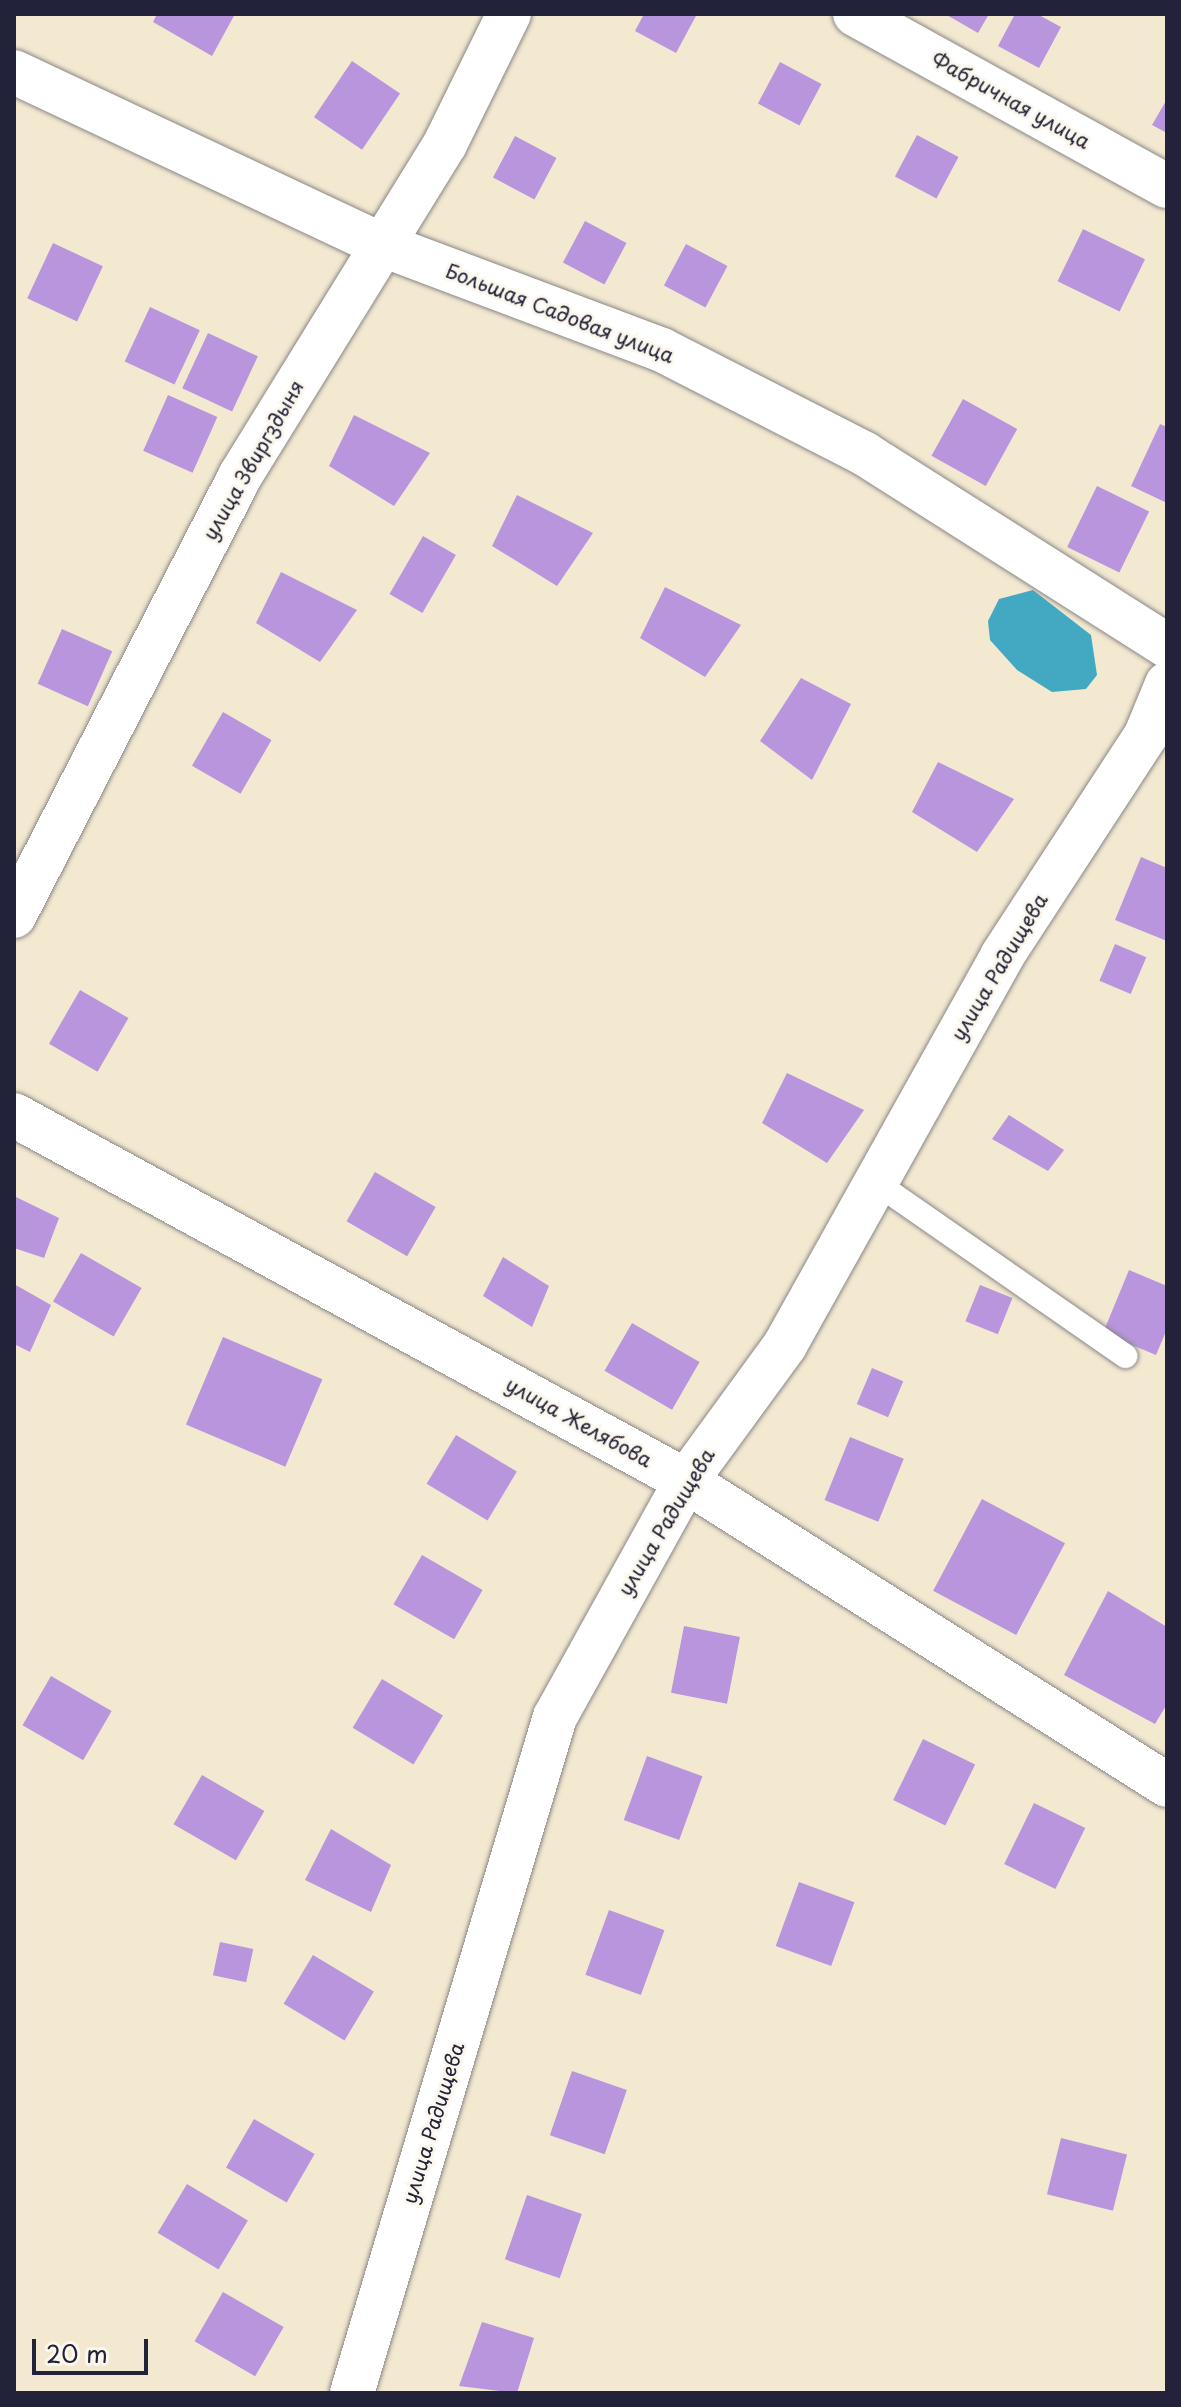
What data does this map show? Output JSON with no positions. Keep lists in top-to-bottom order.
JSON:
{
  "streets": {
    "street": [
      "Фабричная улица",
      "Большая Садовая улица",
      "улица Звиргздыня",
      "улица Радищева",
      "улица Желябова"
    ]
  },
  "crossings": [
    ["Большая Садовая улица", "улица Звиргздыня"],
    ["улица Радищева", "улица Желябова"]
  ],
  "scale_bar": "20 m"
}
